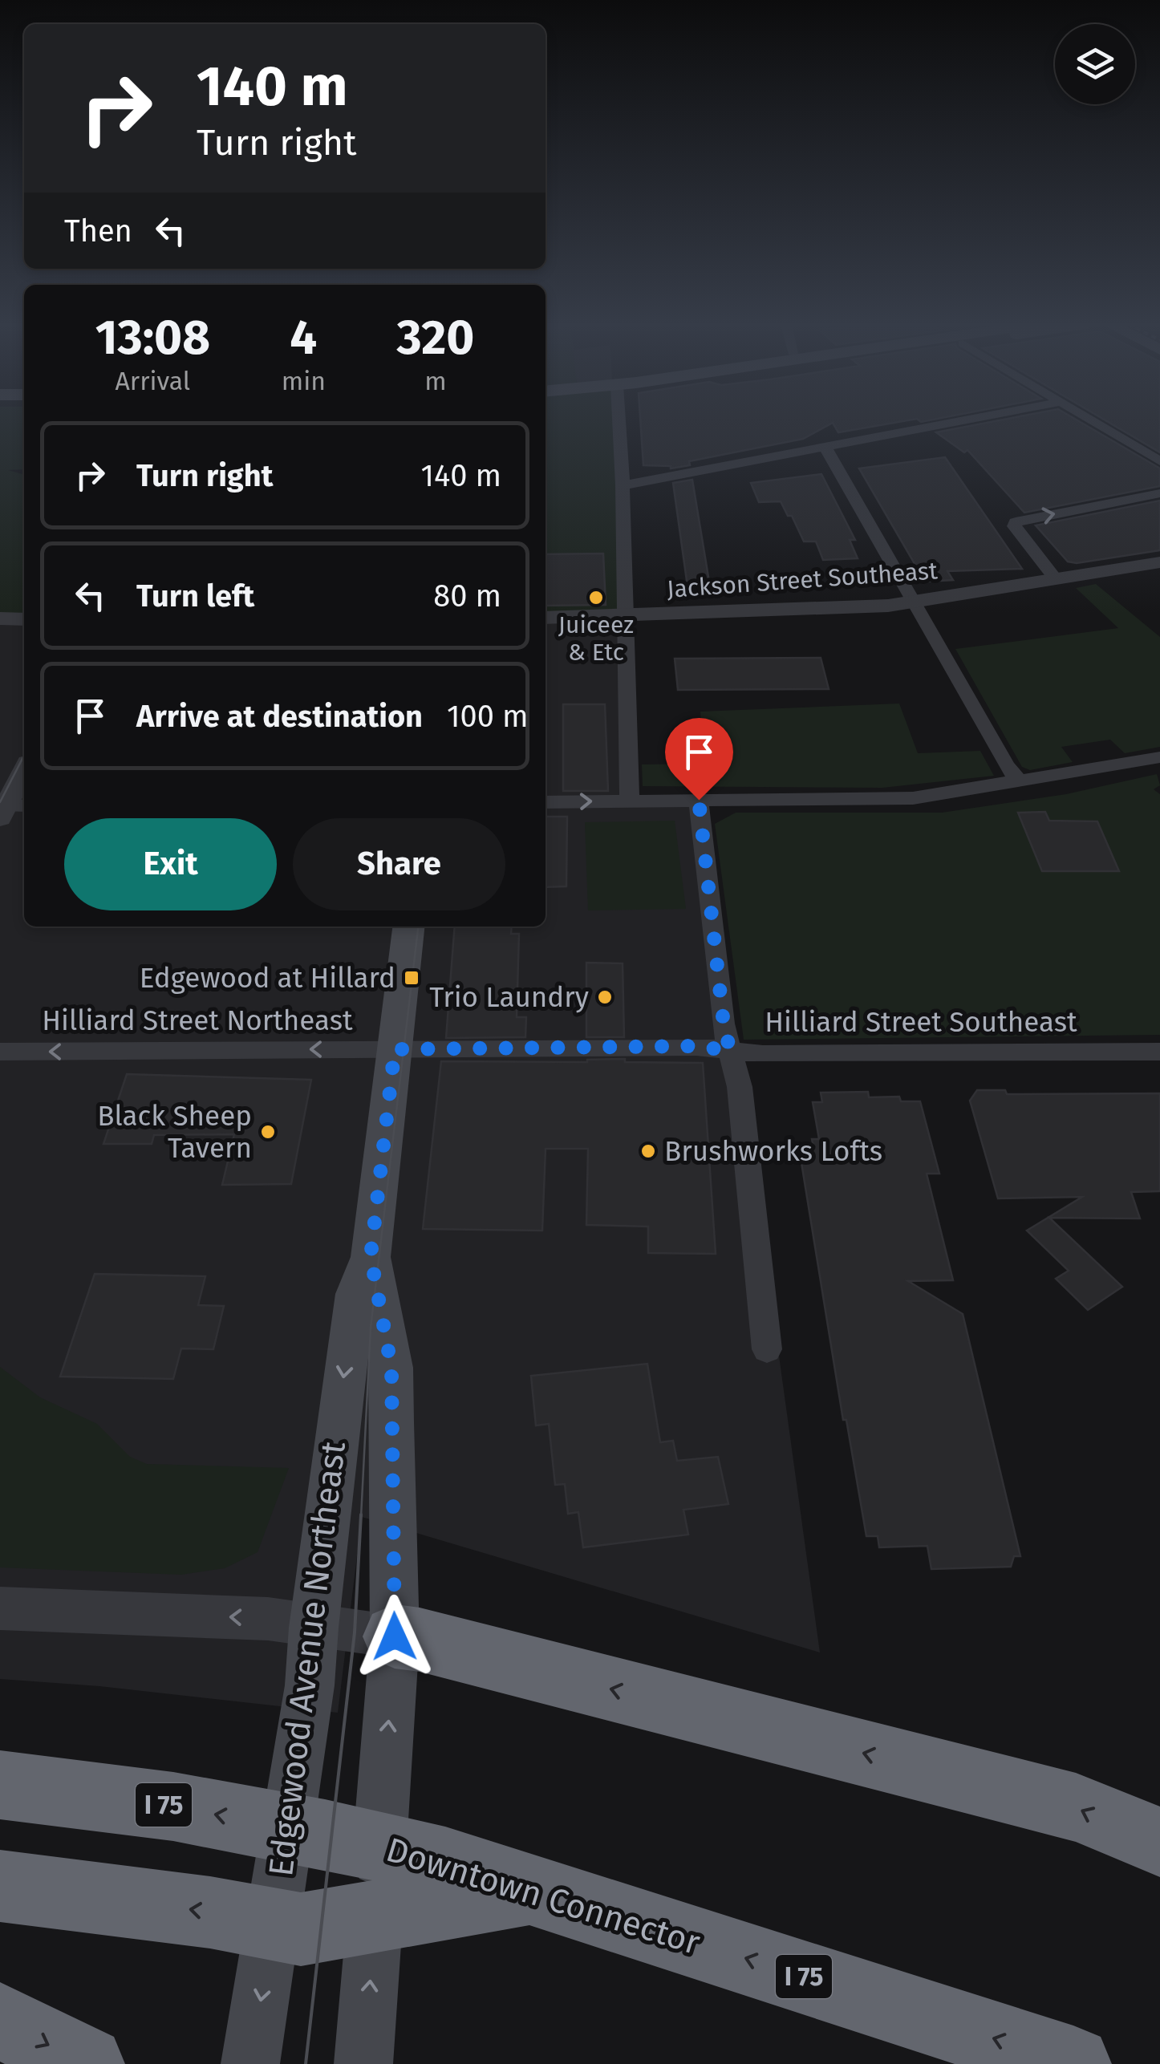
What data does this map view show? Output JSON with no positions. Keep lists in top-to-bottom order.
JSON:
{
  "streets": {
    "highway": ["I 75", "Downtown Connector"],
    "main road": ["Edgewood Avenue Northeast"],
    "street": ["Jackson Street Southeast", "Hilliard Street Northeast", "Hilliard Street Southeast"]
  },
  "crossings": [
    ["Hilliard Street Northeast", "Hilliard Street Southeast"],
    ["Hilliard Street Northeast", "Edgewood Avenue Northeast"],
    ["Hilliard Street Southeast", "Edgewood Avenue Northeast"]
  ],
  "one_way": ["Hilliard Street Northeast"],
  "places": {
    "other": [
      "Juiceez & Etc",
      "Trio Laundry",
      "Black Sheep Tavern",
      "Brushworks Lofts"
    ],
    "transit": ["Edgewood at Hillard"]
  },
  "page": {
    "turn": ["140 m", "Turn right"],
    "then": "Then",
    "eta": [
      "13:08",
      "Arrival",
      "4",
      "min",
      "320",
      "m"
    ],
    "list": [
      {
        "name": "Turn right",
        "value": "140 m"
      },
      {
        "name": "Turn left",
        "value": "80 m"
      },
      {
        "name": "Arrive at destination",
        "value": "100 m"
      }
    ],
    "buttons": ["Exit", "Share"]
  }
}
